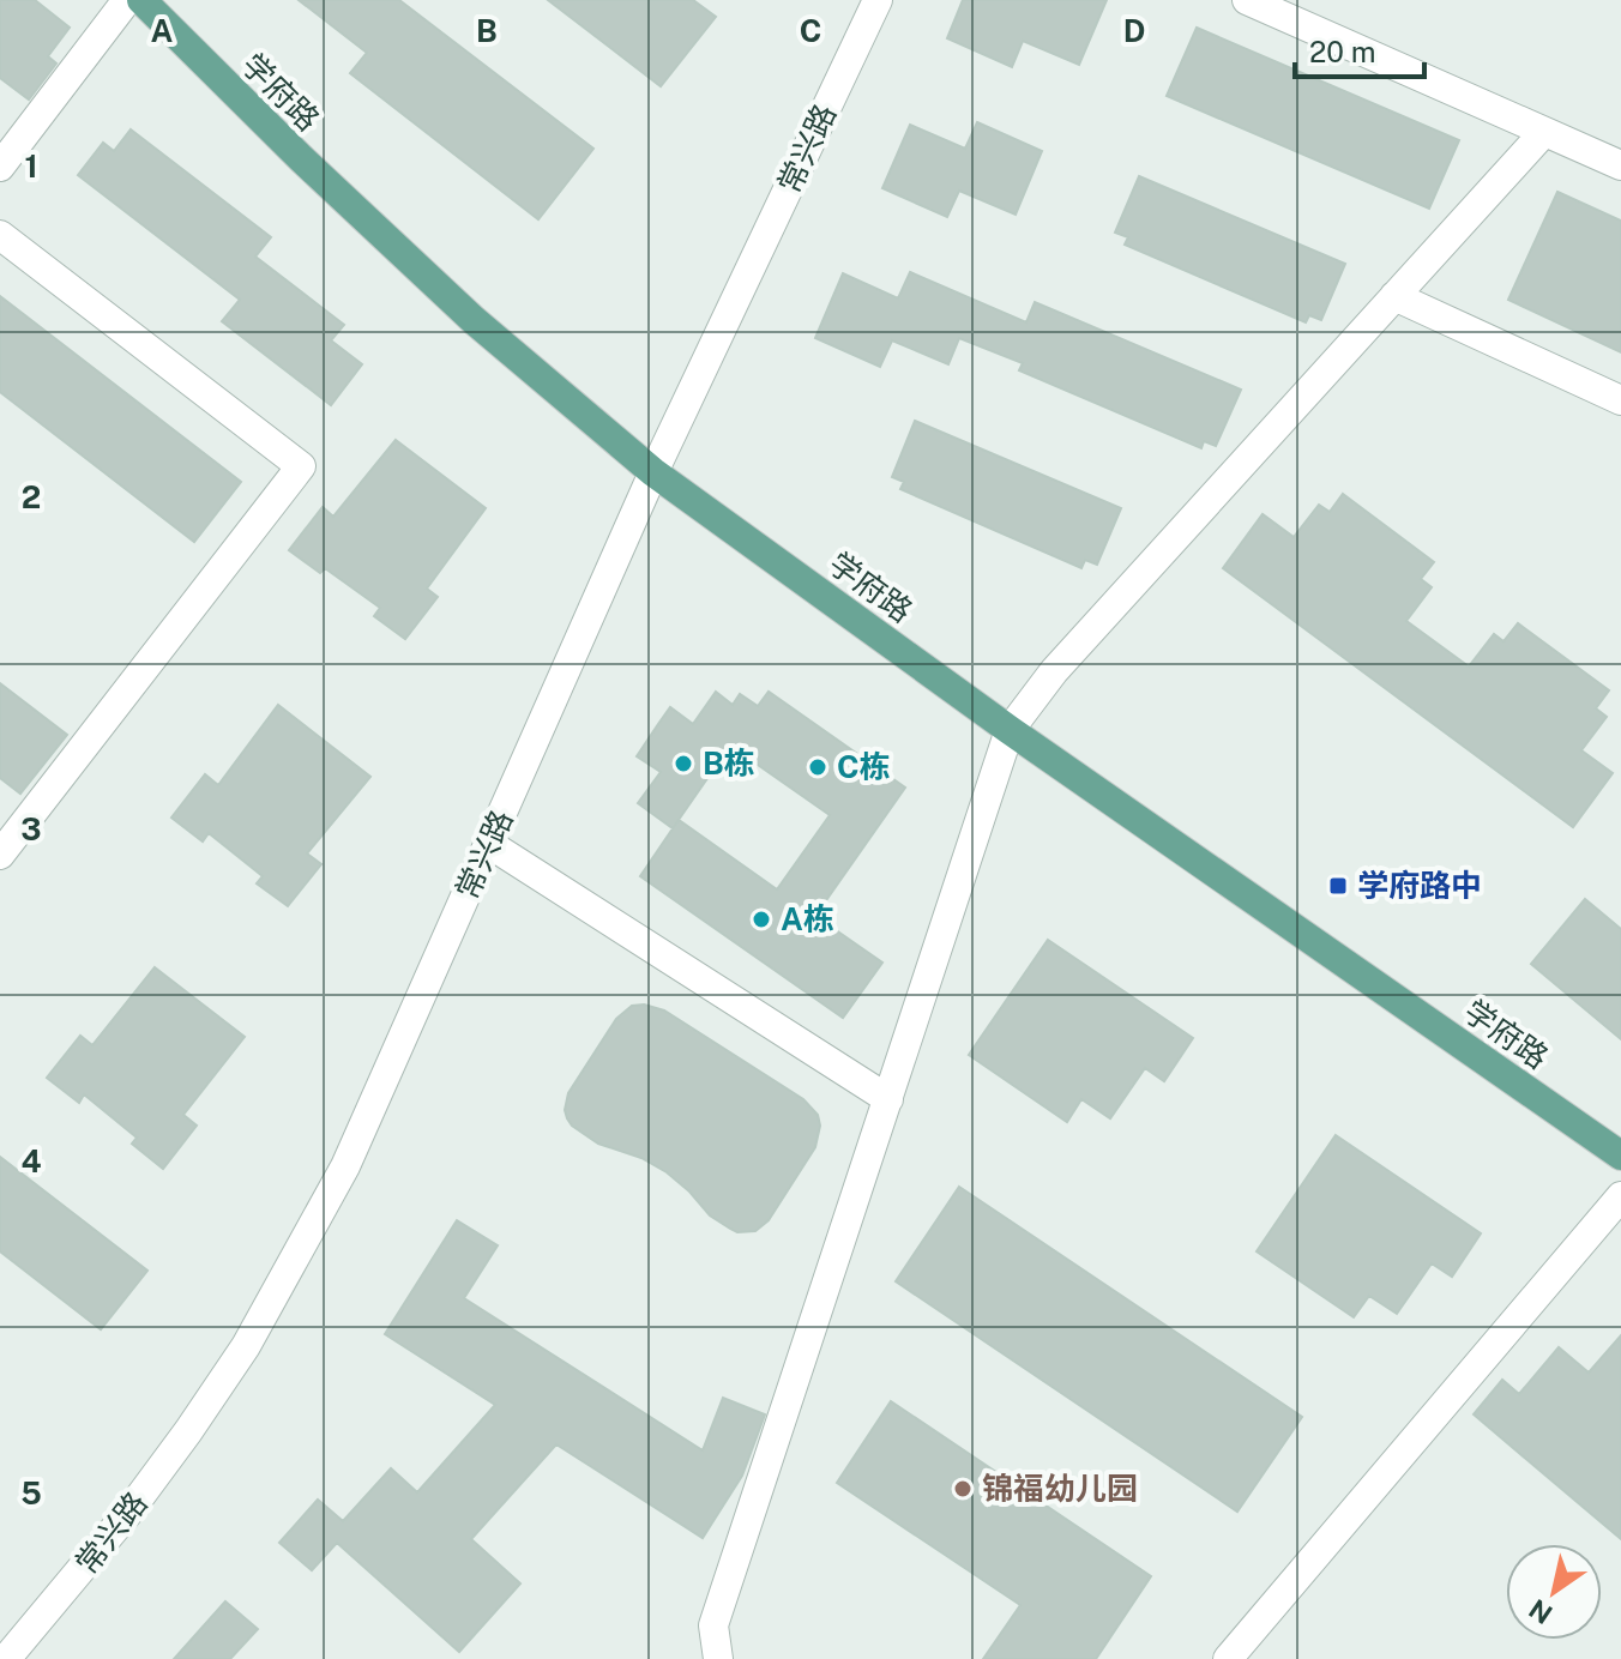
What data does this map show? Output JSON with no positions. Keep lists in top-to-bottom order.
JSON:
{
  "streets": {
    "main road": ["学府路"],
    "street": ["常兴路"]
  },
  "crossings": [
    ["学府路", "常兴路"]
  ],
  "places": {
    "other": [
      "B栋",
      "C栋",
      "A栋",
      "锦福幼儿园"
    ],
    "transit": ["学府路中"]
  },
  "scale_bar": "20 m",
  "north": "bottom left",
  "grid": {
    "columns": [
      "A",
      "B",
      "C",
      "D"
    ],
    "rows": [
      "1",
      "2",
      "3",
      "4",
      "5"
    ]
  }
}
